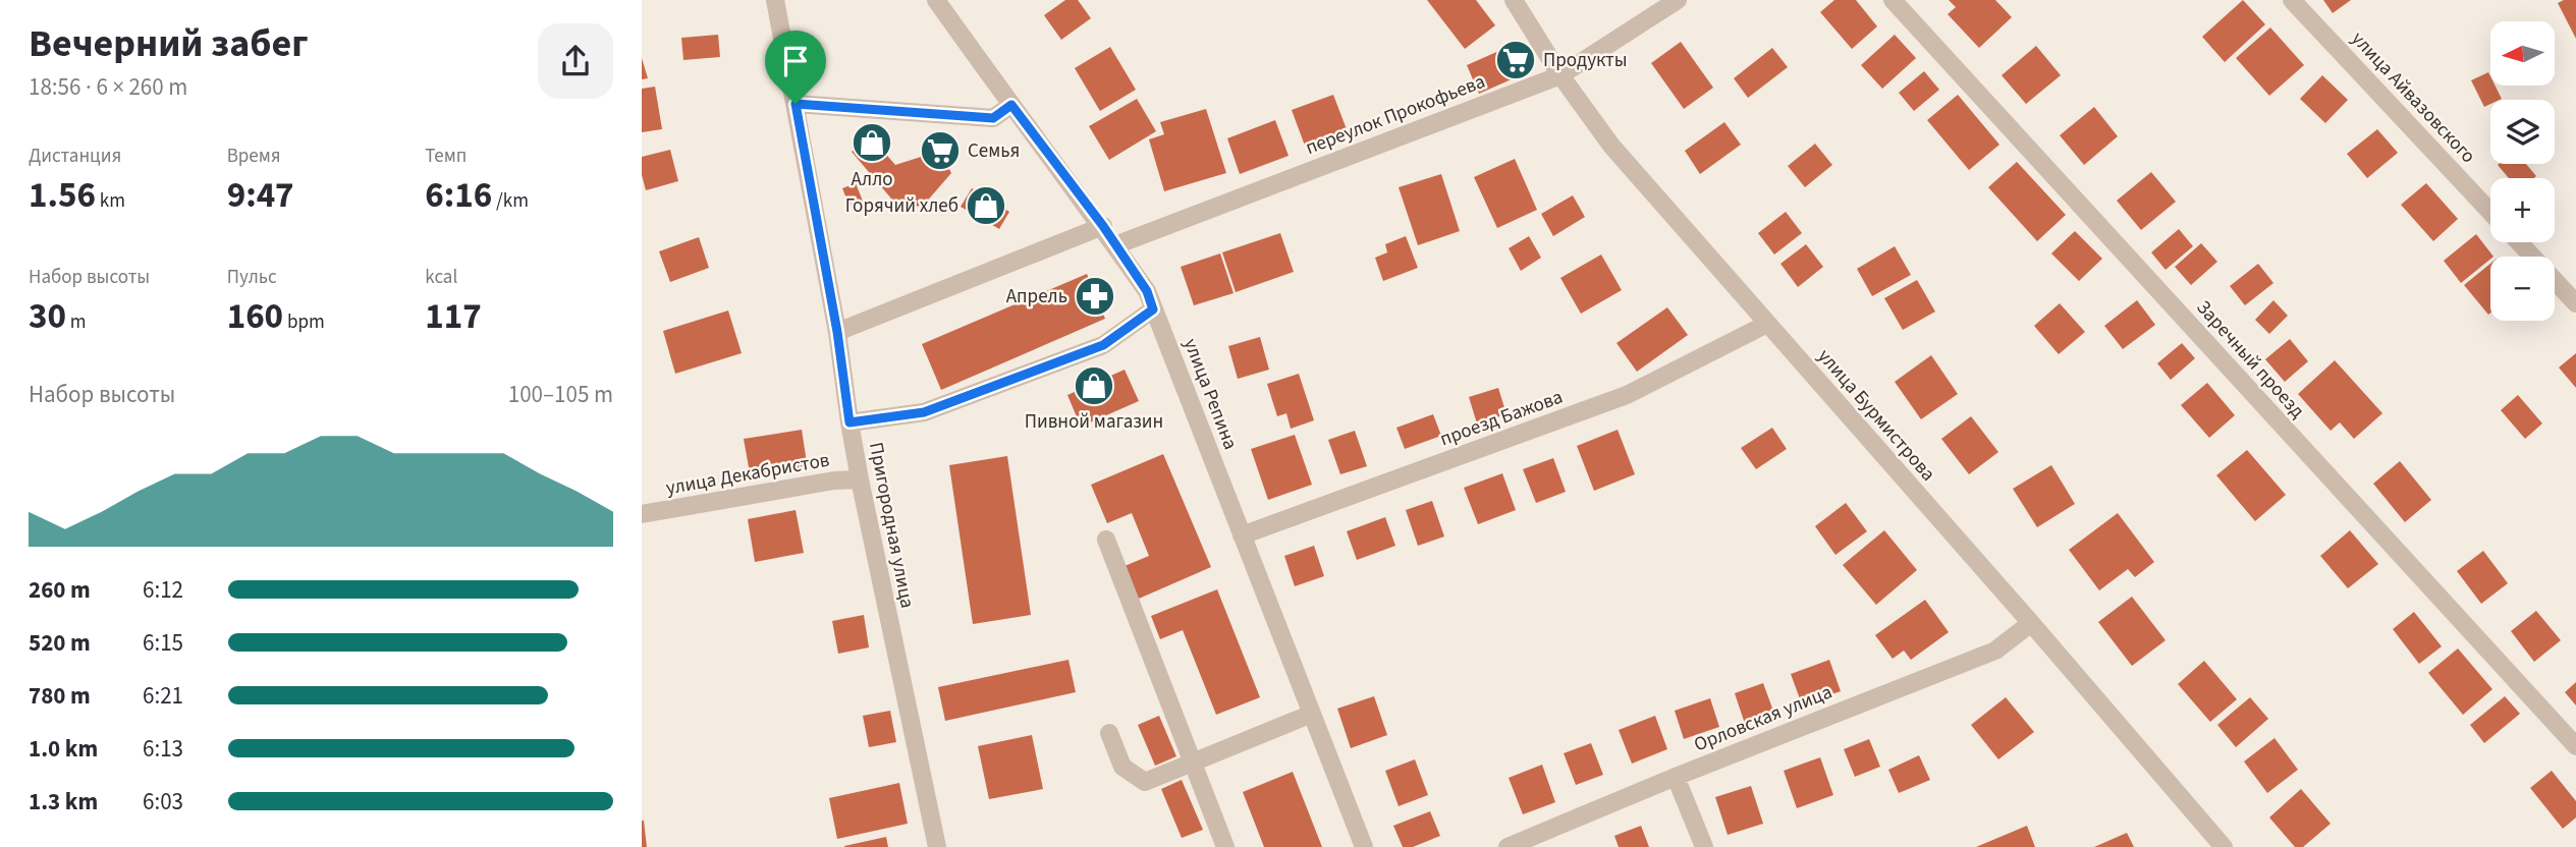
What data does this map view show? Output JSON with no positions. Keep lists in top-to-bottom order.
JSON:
{
  "streets": {
    "street": [
      "улица Айвазовского",
      "переулок Прокофьева",
      "Заречный проезд",
      "улица Репина",
      "улица Бурмистрова",
      "проезд Бажова",
      "улица Декабристов",
      "Пригородная улица",
      "Орловская улица"
    ]
  },
  "crossings": [
    ["переулок Прокофьева", "улица Репина"],
    ["переулок Прокофьева", "улица Бурмистрова"],
    ["улица Репина", "проезд Бажова"],
    ["улица Бурмистрова", "проезд Бажова"],
    ["улица Бурмистрова", "Орловская улица"],
    ["улица Декабристов", "Пригородная улица"]
  ],
  "places": {
    "supermarket": ["Продукты", "Семья"],
    "shop": ["Алло", "Горячий хлеб", "Пивной магазин"],
    "pharmacy": ["Апрель"]
  },
  "north": "left",
  "page": {
    "heading": ["Вечерний забег", "18:56 · 6 × 260 m"],
    "map_buttons": ["+", "−"],
    "stats": [
      ["Дистанция", "1.56 km"],
      ["Время", "9:47"],
      ["Темп", "6:16 /km"],
      ["Набор высоты", "30 m"],
      ["Пульс", "160 bpm"],
      ["kcal", "117"]
    ],
    "chart": ["Набор высоты", "100–105 m"],
    "list": [
      {
        "name": "260 m",
        "note": "6:12"
      },
      {
        "name": "520 m",
        "note": "6:15"
      },
      {
        "name": "780 m",
        "note": "6:21"
      },
      {
        "name": "1.0 km",
        "note": "6:13"
      },
      {
        "name": "1.3 km",
        "note": "6:03"
      }
    ]
  }
}
